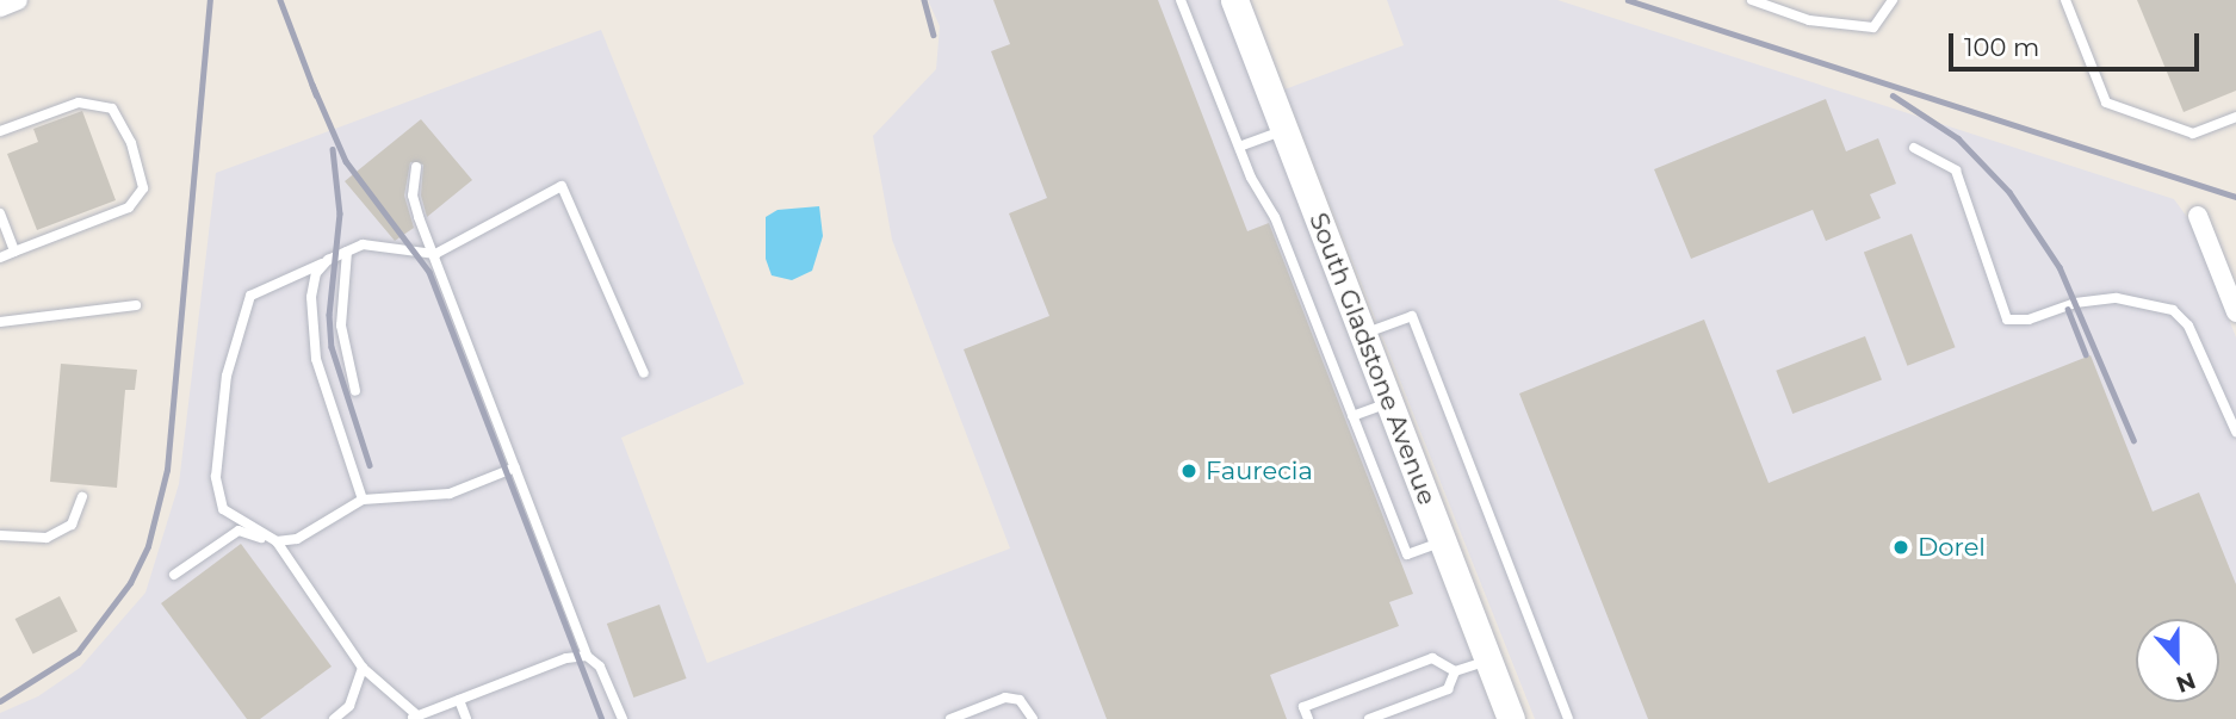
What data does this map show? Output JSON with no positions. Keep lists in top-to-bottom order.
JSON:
{
  "streets": {
    "street": ["South Gladstone Avenue"]
  },
  "places": ["Faurecia", "Dorel"],
  "scale_bar": "100 m",
  "north": "bottom"
}
